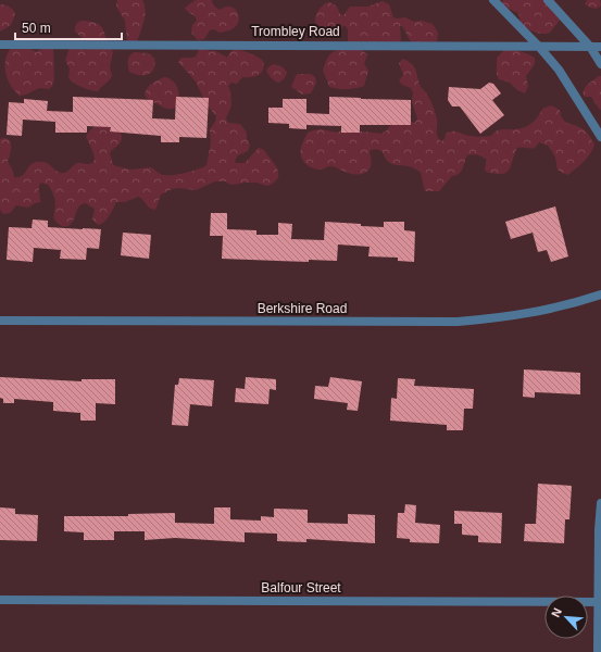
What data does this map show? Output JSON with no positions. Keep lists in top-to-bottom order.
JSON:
{
  "streets": {
    "street": ["Trombley Road", "Berkshire Road", "Balfour Street"]
  },
  "scale_bar": "50 m",
  "north": "top left"
}
